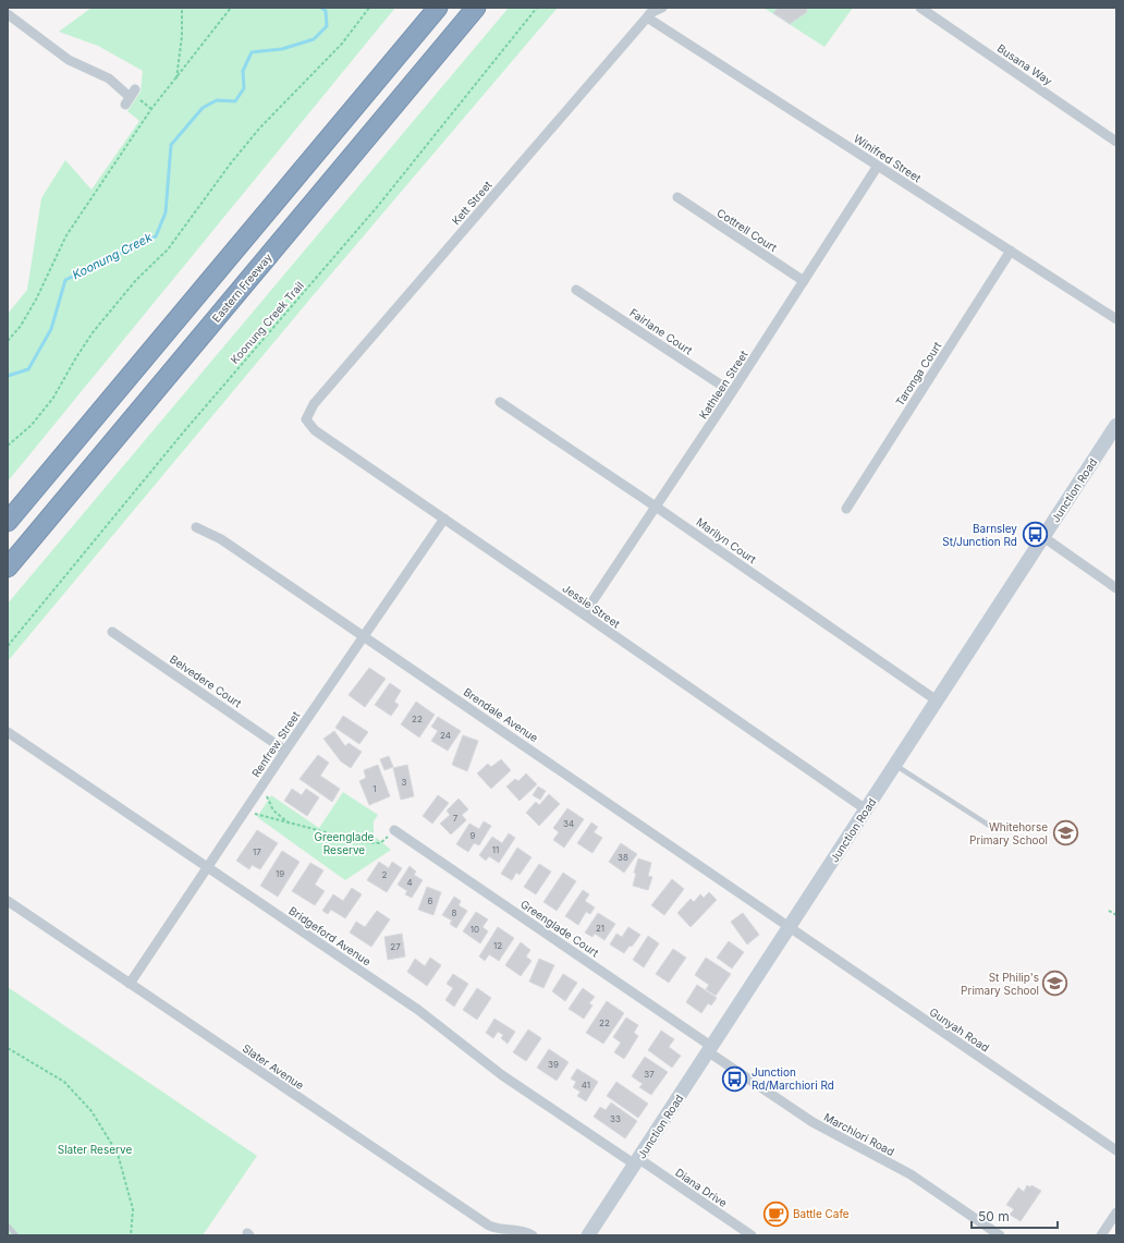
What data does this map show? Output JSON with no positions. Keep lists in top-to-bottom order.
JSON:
{
  "streets": {
    "highway": ["Eastern Freeway"],
    "street": [
      "Busana Way",
      "Winifred Street",
      "Kett Street",
      "Cottrell Court",
      "Fairlane Court",
      "Taronga Court",
      "Kathleen Street",
      "Junction Road",
      "Marilyn Court",
      "Jessie Street",
      "Belvedere Court",
      "Brendale Avenue",
      "Renfrew Street",
      "Greenglade Court",
      "Bridgeford Avenue",
      "Gunyah Road",
      "Slater Avenue",
      "Marchiori Road",
      "Diana Drive"
    ],
    "path": ["Koonung Creek Trail"]
  },
  "crossings": [
    ["Winifred Street", "Kett Street"],
    ["Winifred Street", "Taronga Court"],
    ["Winifred Street", "Kathleen Street"],
    ["Kett Street", "Jessie Street"],
    ["Cottrell Court", "Kathleen Street"],
    ["Fairlane Court", "Kathleen Street"],
    ["Kathleen Street", "Marilyn Court"],
    ["Kathleen Street", "Jessie Street"],
    ["Junction Road", "Marilyn Court"],
    ["Junction Road", "Jessie Street"],
    ["Junction Road", "Brendale Avenue"],
    ["Junction Road", "Greenglade Court"],
    ["Junction Road", "Bridgeford Avenue"],
    ["Junction Road", "Gunyah Road"],
    ["Junction Road", "Marchiori Road"],
    ["Junction Road", "Diana Drive"],
    ["Jessie Street", "Renfrew Street"],
    ["Belvedere Court", "Renfrew Street"],
    ["Brendale Avenue", "Renfrew Street"],
    ["Brendale Avenue", "Gunyah Road"],
    ["Renfrew Street", "Bridgeford Avenue"],
    ["Renfrew Street", "Slater Avenue"],
    ["Greenglade Court", "Marchiori Road"],
    ["Bridgeford Avenue", "Diana Drive"]
  ],
  "water": ["Koonung Creek"],
  "parks": ["Greenglade Reserve", "Slater Reserve"],
  "places": {
    "bus stop": ["Barnsley St/Junction Rd", "Junction Rd/Marchiori Rd"],
    "school or university": ["Whitehorse Primary School", "St Philip's Primary School"],
    "cafe": ["Battle Cafe"]
  },
  "house_numbers": [
    "22",
    "24",
    "3",
    "1",
    "7",
    "34",
    "9",
    "11",
    "17",
    "38",
    "19",
    "2",
    "4",
    "6",
    "8",
    "21",
    "10",
    "12",
    "27",
    "22",
    "39",
    "37",
    "41",
    "33"
  ],
  "scale_bar": "50 m"
}
